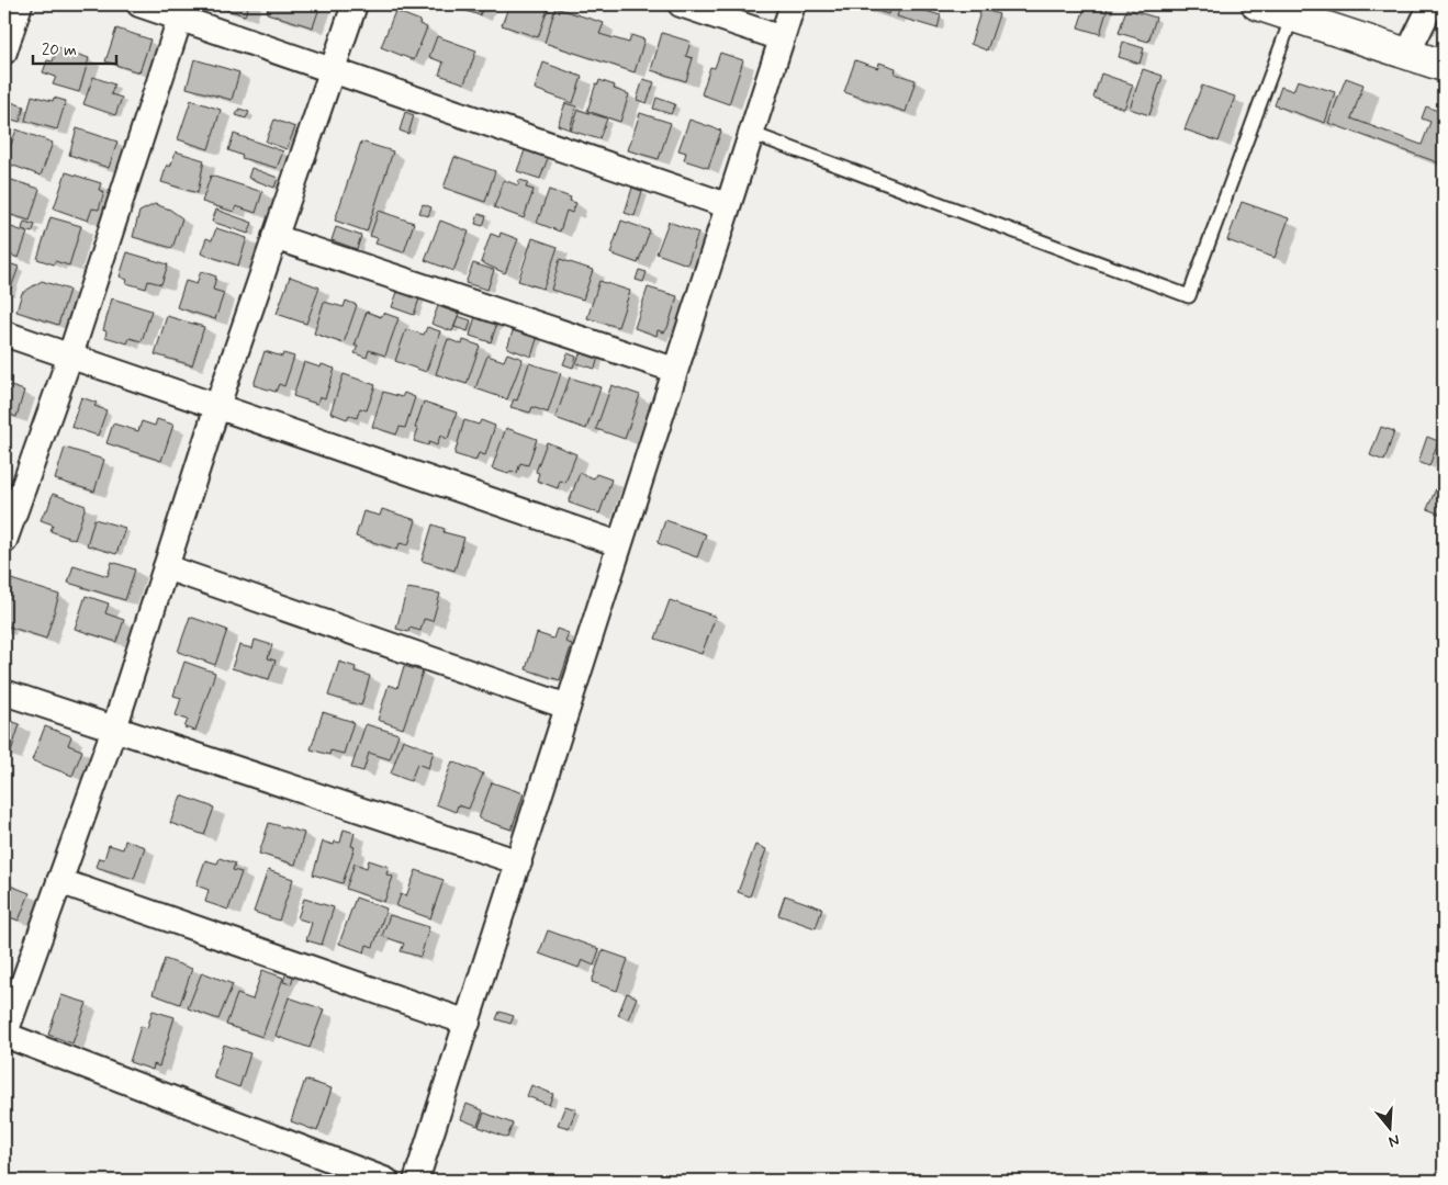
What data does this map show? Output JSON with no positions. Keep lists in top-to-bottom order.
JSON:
{
  "scale_bar": "20 m",
  "north": "bottom"
}
